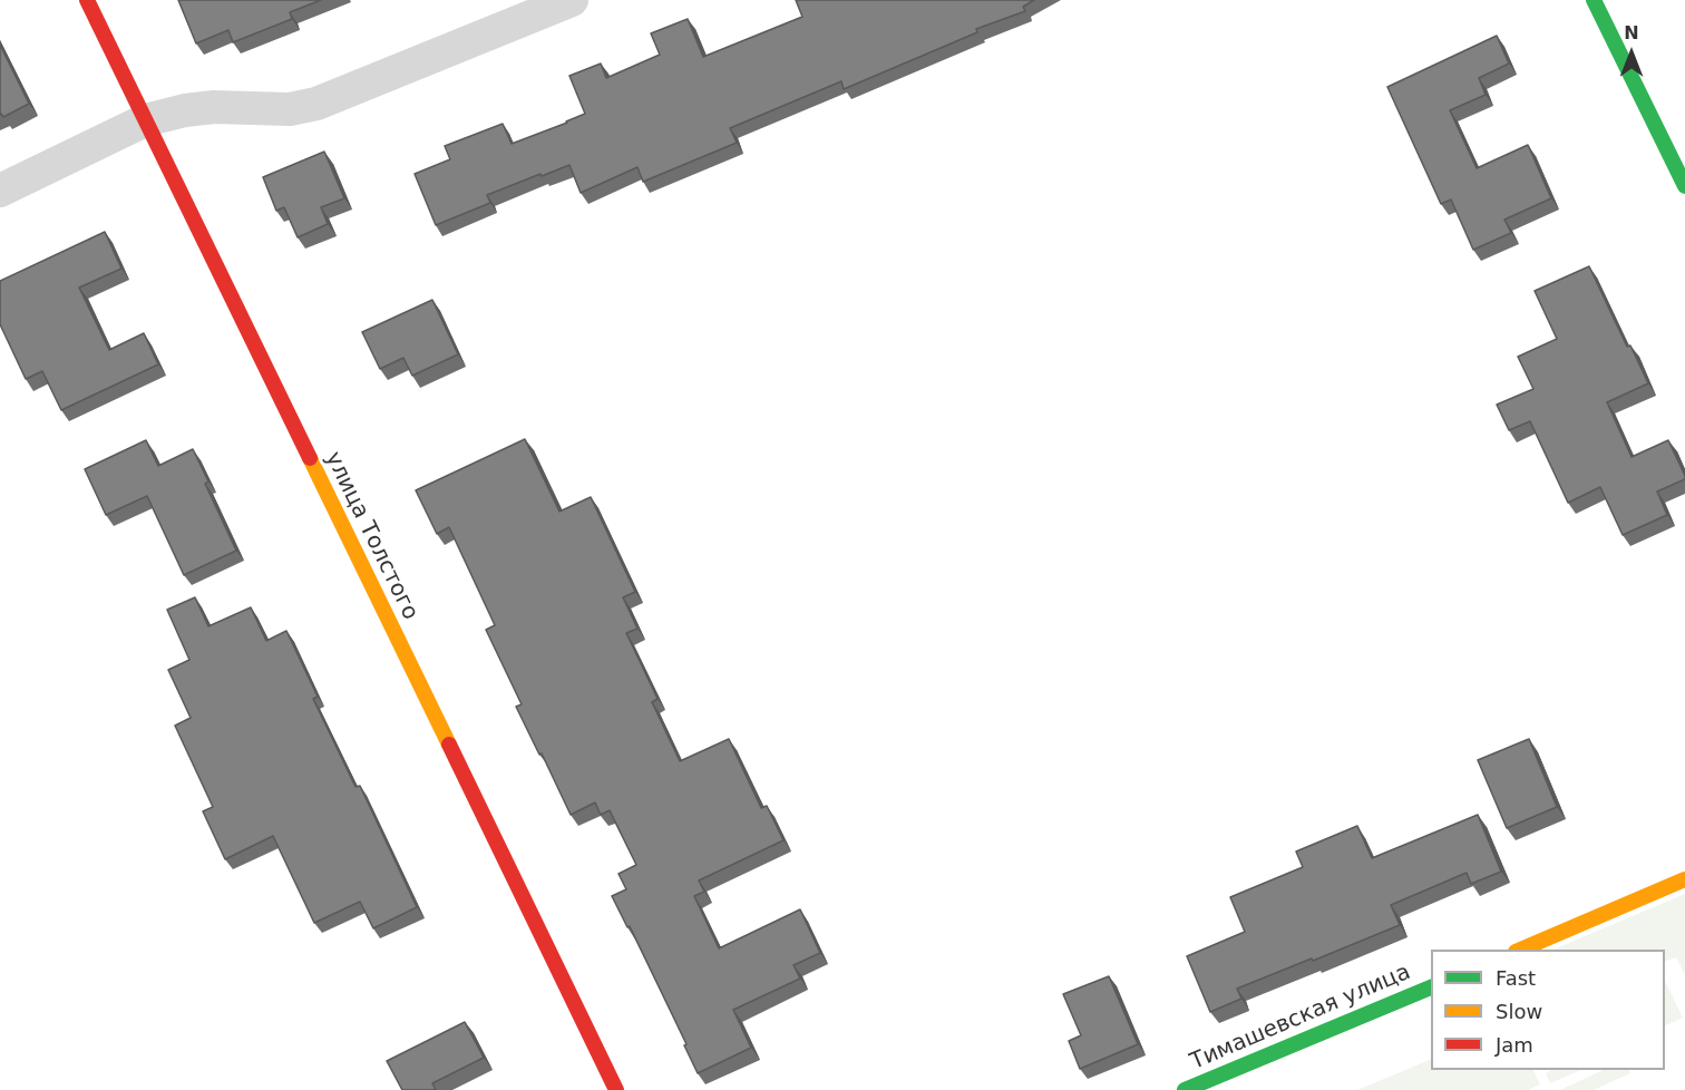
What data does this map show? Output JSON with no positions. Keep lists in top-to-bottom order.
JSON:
{
  "streets": {
    "street": ["улица Толстого", "Тимашевская улица"]
  },
  "legend": ["Fast", "Slow", "Jam"],
  "north": "top"
}
